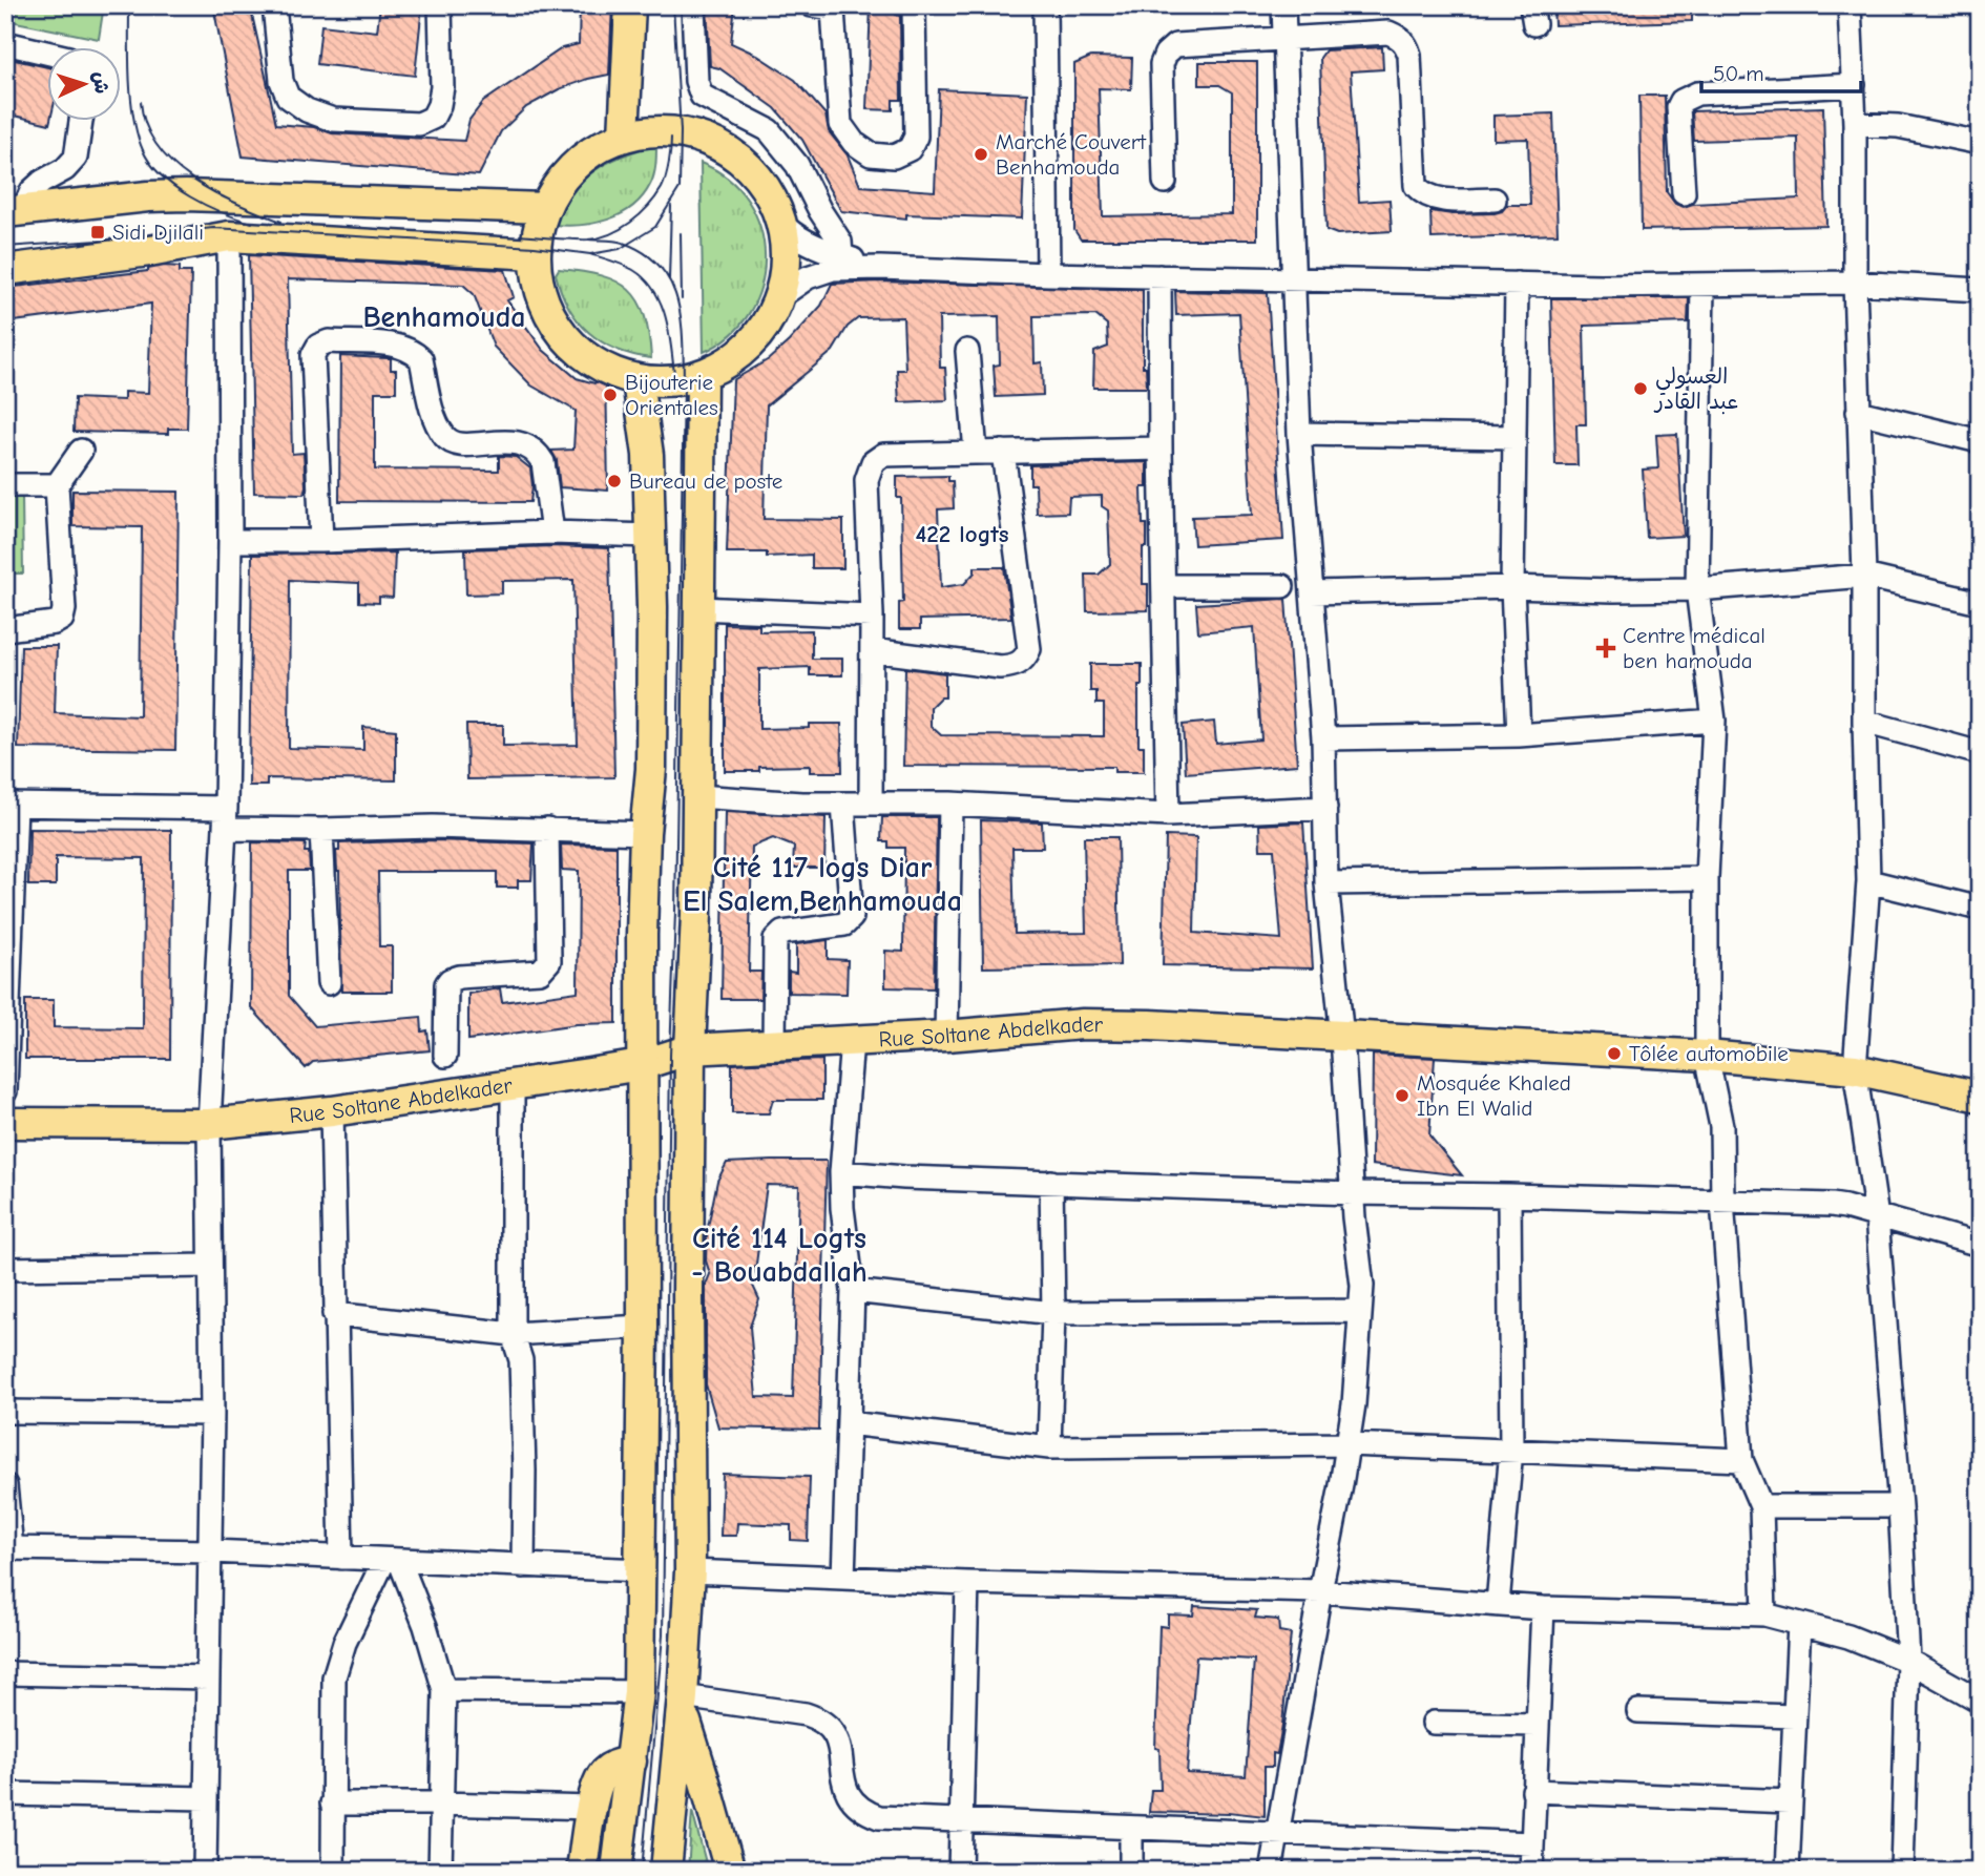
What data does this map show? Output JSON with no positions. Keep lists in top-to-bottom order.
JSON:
{
  "streets": {
    "main road": ["Rue Soltane Abdelkader"]
  },
  "districts": [
    "Benhamouda",
    "422 logts",
    "Cité 117 logs Diar El Salem,Benhamouda",
    "Cité 114 Logts - Bouabdallah"
  ],
  "places": {
    "other": [
      "Marché Couvert Benhamouda",
      "العسولي عبد القادر",
      "Bijouterie Orientales",
      "Bureau de poste",
      "Tôlée automobile",
      "Mosquée Khaled Ibn El Walid"
    ],
    "transit": ["Sidi Djilali"],
    "health": ["Centre médical ben hamouda"]
  },
  "scale_bar": "50 m",
  "north": "right"
}
